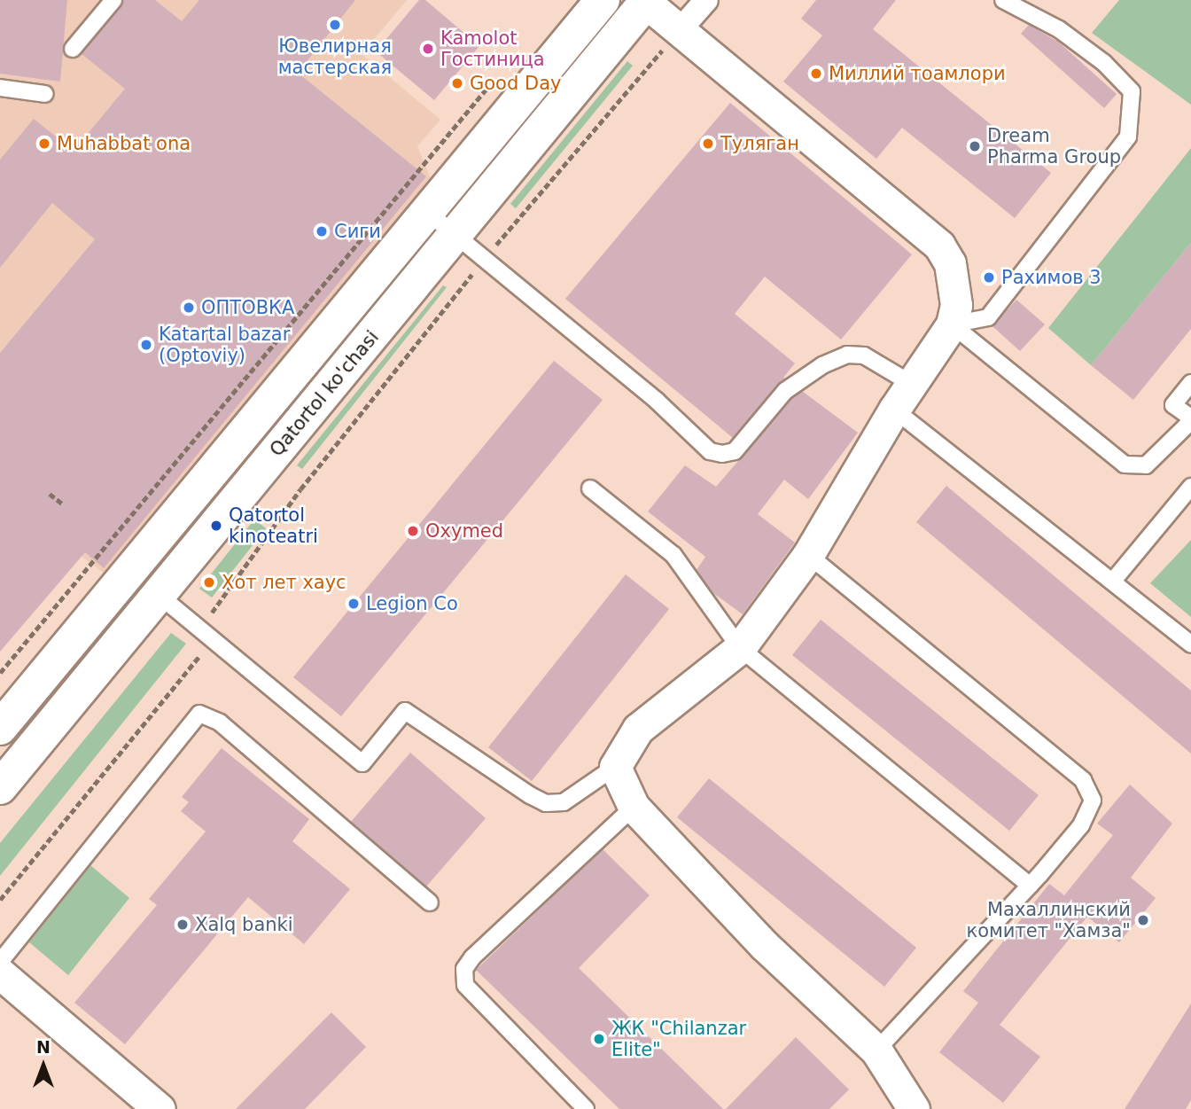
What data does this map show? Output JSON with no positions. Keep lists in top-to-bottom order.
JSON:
{
  "streets": {
    "main road": ["Qatortol ko'chasi"]
  },
  "places": [
    "Ювелирная мастерская",
    "Kamolot Гостиница",
    "Миллий тоамлори",
    "Good Day",
    "Muhabbat ona",
    "Туляган",
    "Dream Pharma Group",
    "Сиги",
    "Рахимов 3",
    "ОПТОВКА",
    "Katartal bazar (Optoviy)",
    "Qatortol kinoteatri",
    "Oxymed",
    "Хот лет хаус",
    "Legion Co",
    "Махаллинский комитет \"Хамза\"",
    "Xalq banki",
    "ЖК \"Chilanzar Elite\""
  ],
  "north": "top"
}
